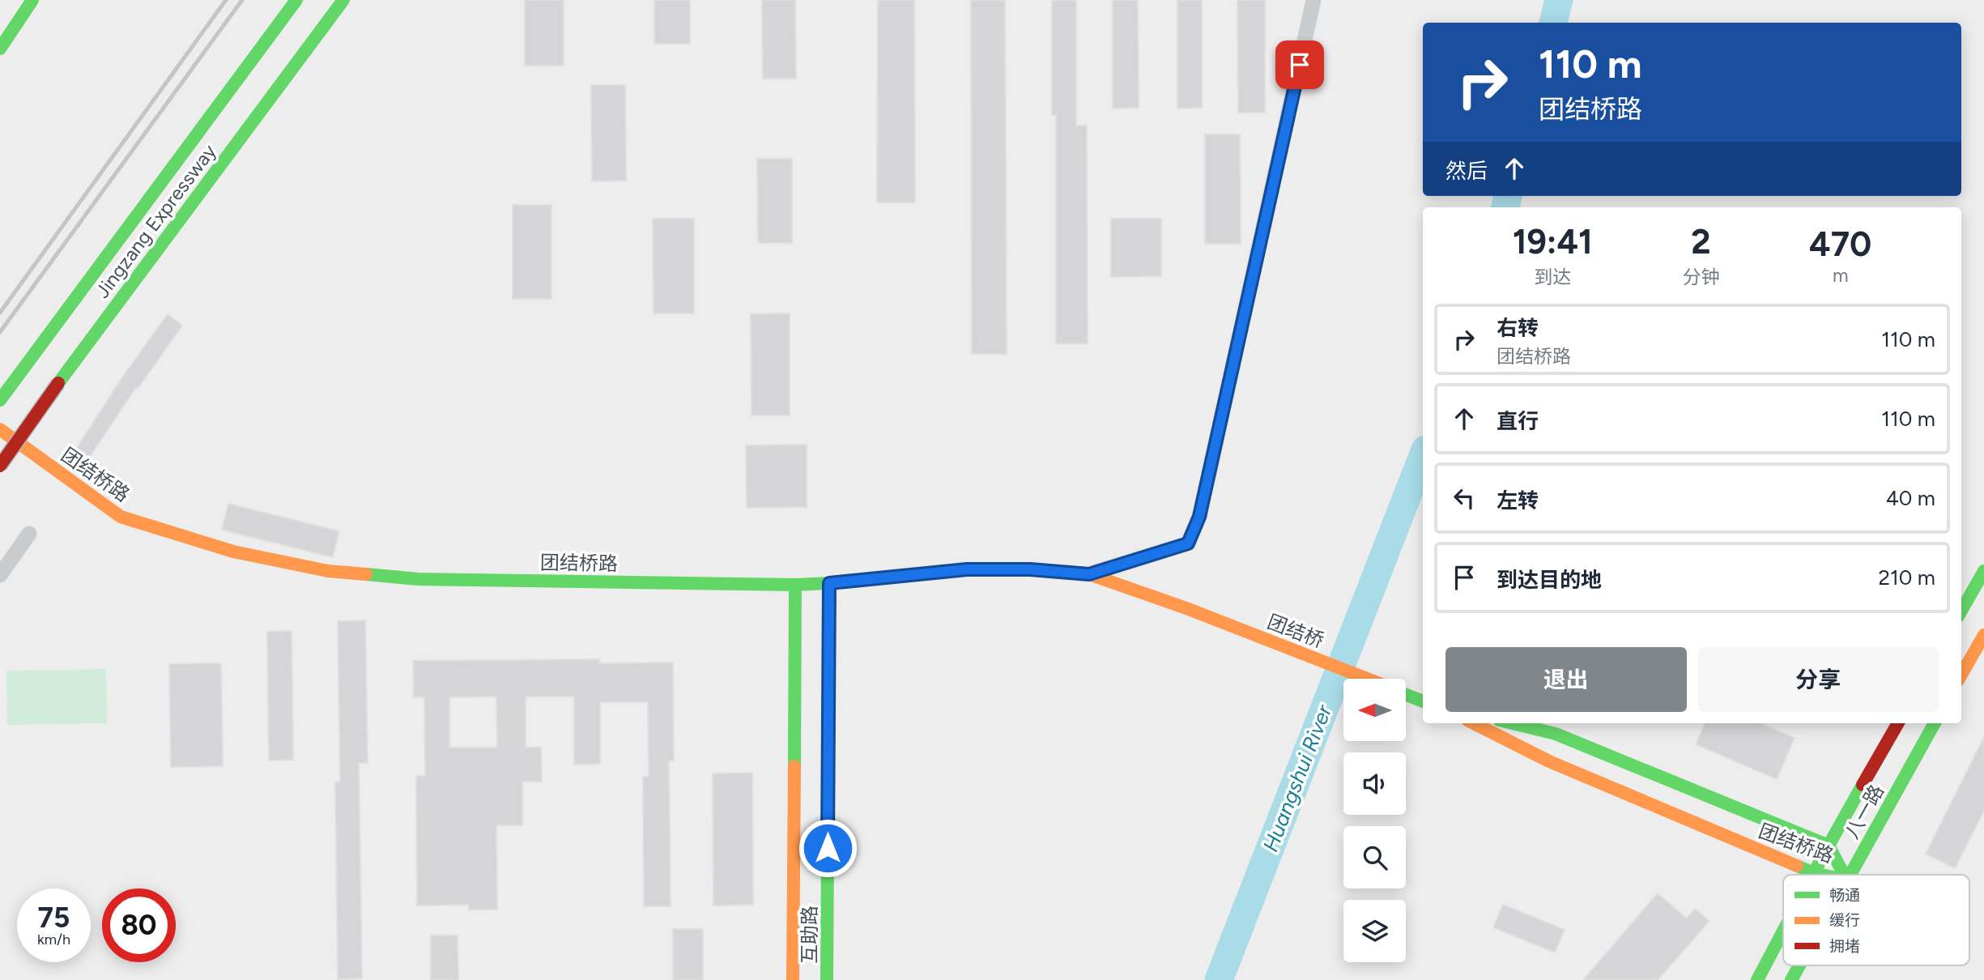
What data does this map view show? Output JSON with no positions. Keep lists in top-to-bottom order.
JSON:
{
  "streets": {
    "main road": [
      "Jingzang Expressway",
      "团结桥路",
      "团结桥",
      "八一路",
      "互助路"
    ]
  },
  "crossings": [
    ["团结桥路", "团结桥"],
    ["团结桥路", "八一路"],
    ["团结桥路", "互助路"]
  ],
  "water": ["Huangshui River"],
  "legend": ["畅通", "缓行", "拥堵"],
  "north": "left",
  "page": {
    "turn": ["110 m", "团结桥路"],
    "then": "然后",
    "eta": [
      "19:41",
      "到达",
      "2",
      "分钟",
      "470",
      "m"
    ],
    "list": [
      {
        "name": "右转",
        "note": "团结桥路",
        "value": "110 m"
      },
      {
        "name": "直行",
        "value": "110 m"
      },
      {
        "name": "左转",
        "value": "40 m"
      },
      {
        "name": "到达目的地",
        "value": "210 m"
      }
    ],
    "buttons": ["退出", "分享"],
    "speed": "75 km/h",
    "limit": "80"
  }
}
